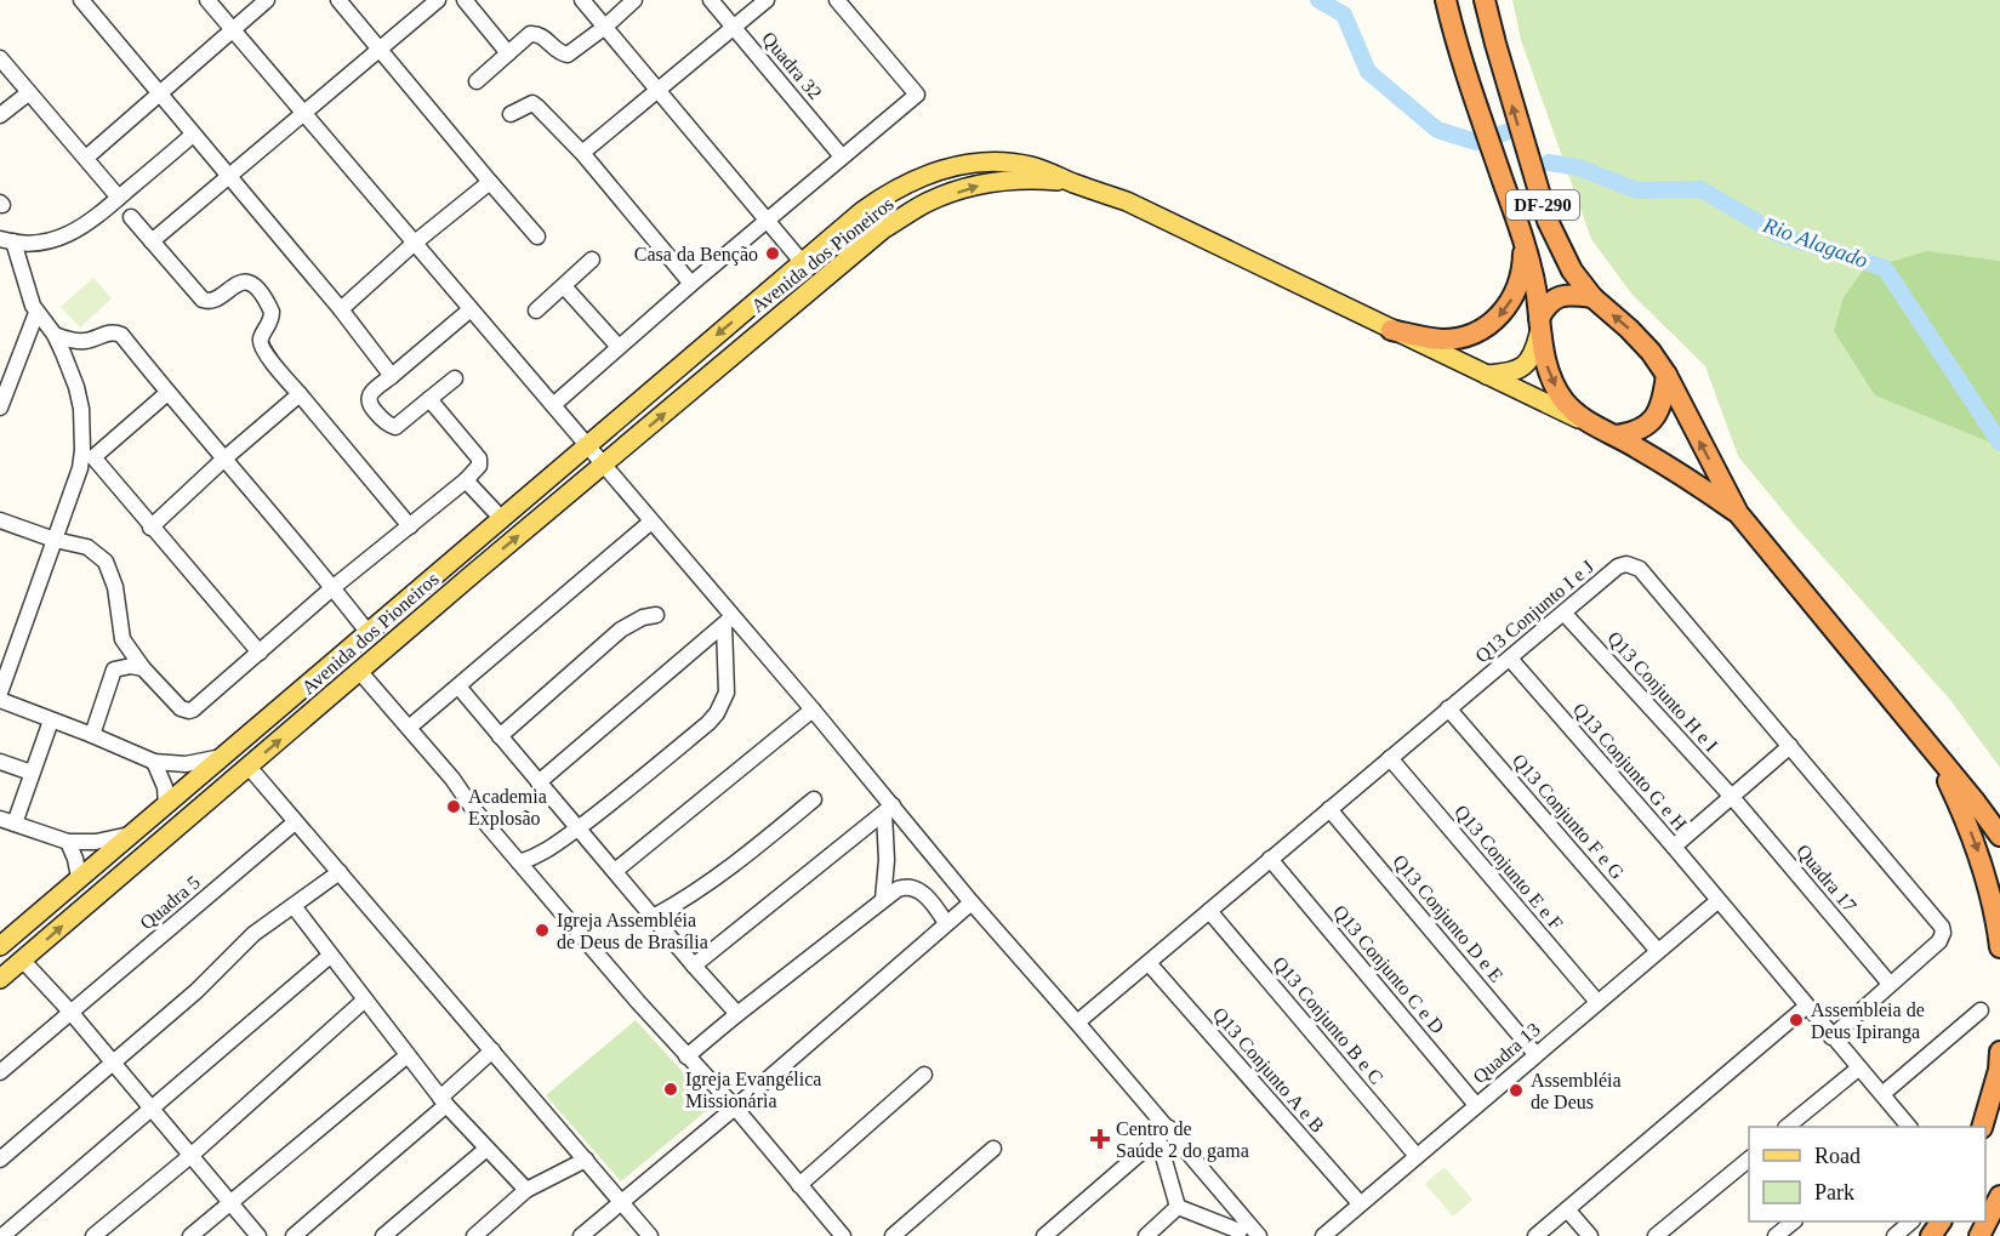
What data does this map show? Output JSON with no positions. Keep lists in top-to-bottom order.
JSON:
{
  "streets": {
    "highway": ["DF-290"],
    "main road": ["Avenida dos Pioneiros"],
    "street": [
      "Quadra 32",
      "Q13 Conjunto I e J",
      "Q13 Conjunto H e I",
      "Q13 Conjunto G e H",
      "Q13 Conjunto F e G",
      "Q13 Conjunto E e F",
      "Quadra 17",
      "Quadra 5",
      "Q13 Conjunto D e E",
      "Q13 Conjunto C e D",
      "Q13 Conjunto B e C",
      "Quadra 13",
      "Q13 Conjunto A e B"
    ]
  },
  "crossings": [
    ["Q13 Conjunto I e J", "Q13 Conjunto H e I"],
    ["Q13 Conjunto I e J", "Q13 Conjunto G e H"],
    ["Q13 Conjunto I e J", "Q13 Conjunto F e G"],
    ["Q13 Conjunto I e J", "Q13 Conjunto E e F"],
    ["Q13 Conjunto I e J", "Quadra 17"],
    ["Q13 Conjunto I e J", "Q13 Conjunto D e E"],
    ["Q13 Conjunto I e J", "Q13 Conjunto C e D"],
    ["Q13 Conjunto I e J", "Q13 Conjunto B e C"],
    ["Q13 Conjunto I e J", "Q13 Conjunto A e B"],
    ["Q13 Conjunto H e I", "Quadra 17"],
    ["Q13 Conjunto G e H", "Quadra 13"],
    ["Q13 Conjunto F e G", "Quadra 13"],
    ["Q13 Conjunto E e F", "Quadra 13"],
    ["Q13 Conjunto D e E", "Quadra 13"],
    ["Q13 Conjunto C e D", "Quadra 13"],
    ["Q13 Conjunto B e C", "Quadra 13"],
    ["Quadra 13", "Q13 Conjunto A e B"]
  ],
  "water": ["Rio Alagado"],
  "places": {
    "other": [
      "Casa da Benção",
      "Academia Explosão",
      "Igreja Assembléia de Deus de Brasília",
      "Assembleia de Deus Ipiranga",
      "Igreja Evangélica Missionária",
      "Assembléia de Deus"
    ],
    "health": ["Centro de Saúde 2 do gama"]
  },
  "legend": ["Road", "Park"]
}
